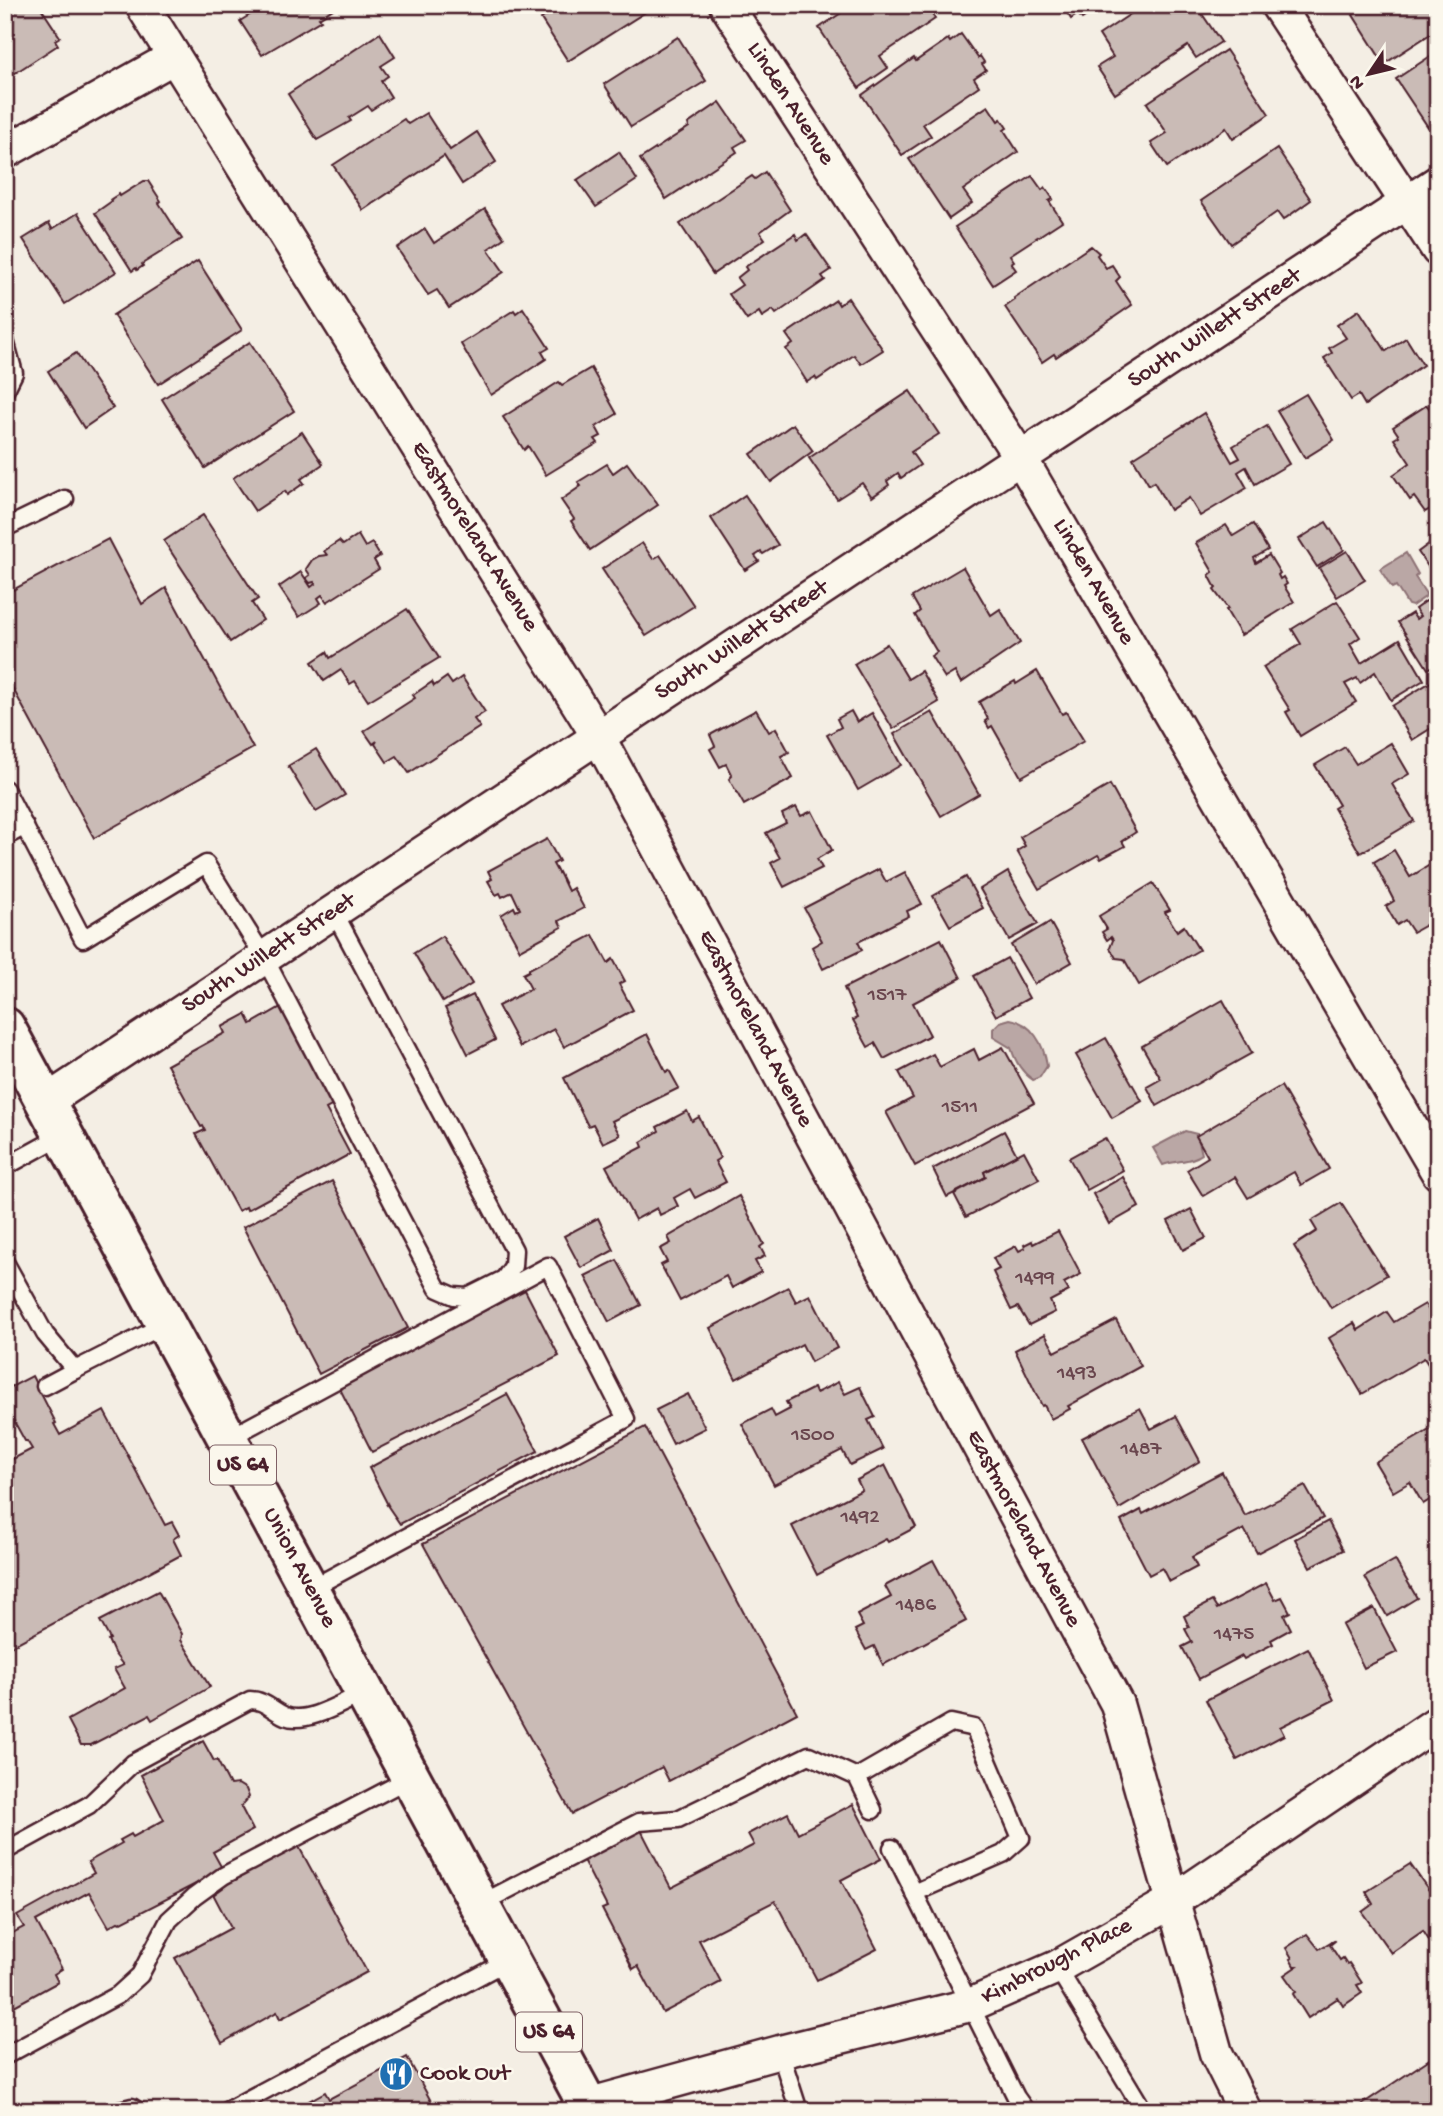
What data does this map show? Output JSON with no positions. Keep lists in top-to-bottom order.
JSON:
{
  "streets": {
    "main road": ["US 64", "Union Avenue"],
    "street": [
      "Linden Avenue",
      "South Willett Street",
      "Eastmoreland Avenue",
      "Kimbrough Place"
    ]
  },
  "crossings": [
    ["Linden Avenue", "South Willett Street"],
    ["South Willett Street", "Eastmoreland Avenue"],
    ["South Willett Street", "Union Avenue"],
    ["Eastmoreland Avenue", "Kimbrough Place"],
    ["Union Avenue", "Kimbrough Place"]
  ],
  "places": {
    "restaurant": ["Cook Out"]
  },
  "house_numbers": [
    "1517",
    "1511",
    "1499",
    "1493",
    "1500",
    "1487",
    "1492",
    "1486",
    "1475"
  ],
  "north": "bottom left"
}
